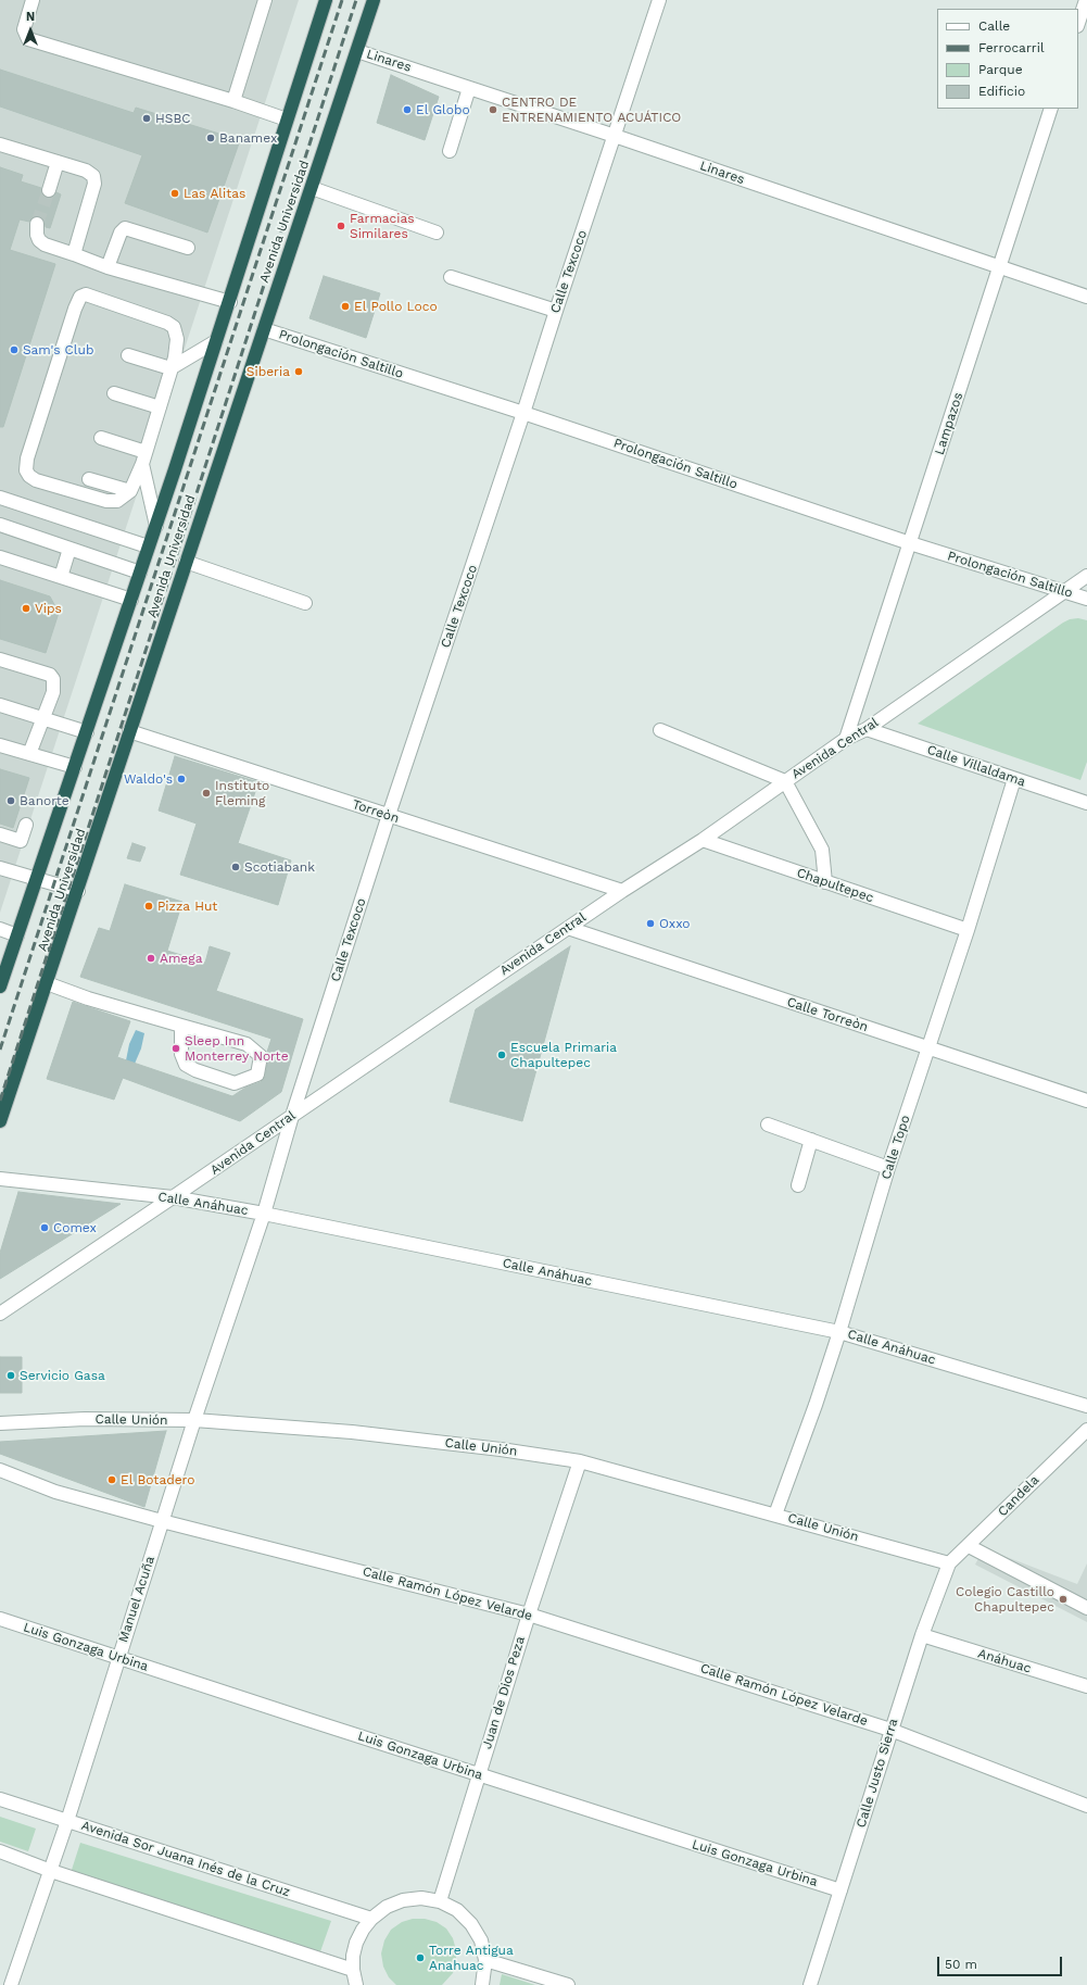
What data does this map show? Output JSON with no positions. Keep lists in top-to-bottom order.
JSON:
{
  "streets": {
    "highway": ["Avenida Universidad"],
    "street": [
      "Linares",
      "Calle Texcoco",
      "Prolongación Saltillo",
      "Lampazos",
      "Avenida Central",
      "Calle Villaldama",
      "Torreòn",
      "Chapultepec",
      "Calle Torreòn",
      "Calle Topo",
      "Calle Anáhuac",
      "Calle Unión",
      "Candela",
      "Calle Ramón López Velarde",
      "Manuel Acuña",
      "Luis Gonzaga Urbina",
      "Anáhuac",
      "Juan de Dios Peza",
      "Calle Justo Sierra",
      "Avenida Sor Juana Inés de la Cruz"
    ]
  },
  "crossings": [
    ["Linares", "Avenida Universidad"],
    ["Linares", "Calle Texcoco"],
    ["Linares", "Lampazos"],
    ["Avenida Universidad", "Prolongación Saltillo"],
    ["Avenida Universidad", "Torreòn"],
    ["Calle Texcoco", "Prolongación Saltillo"],
    ["Calle Texcoco", "Avenida Central"],
    ["Calle Texcoco", "Torreòn"],
    ["Calle Texcoco", "Calle Anáhuac"],
    ["Calle Texcoco", "Manuel Acuña"],
    ["Prolongación Saltillo", "Lampazos"],
    ["Prolongación Saltillo", "Avenida Central"],
    ["Lampazos", "Avenida Central"],
    ["Avenida Central", "Calle Villaldama"],
    ["Avenida Central", "Torreòn"],
    ["Avenida Central", "Chapultepec"],
    ["Avenida Central", "Calle Torreòn"],
    ["Avenida Central", "Calle Anáhuac"],
    ["Calle Villaldama", "Calle Topo"],
    ["Chapultepec", "Calle Topo"],
    ["Calle Torreòn", "Calle Topo"],
    ["Calle Topo", "Calle Anáhuac"],
    ["Calle Topo", "Calle Unión"],
    ["Calle Anáhuac", "Manuel Acuña"],
    ["Calle Unión", "Candela"],
    ["Calle Unión", "Manuel Acuña"],
    ["Calle Unión", "Juan de Dios Peza"],
    ["Calle Unión", "Calle Justo Sierra"],
    ["Candela", "Calle Justo Sierra"],
    ["Calle Ramón López Velarde", "Manuel Acuña"],
    ["Calle Ramón López Velarde", "Juan de Dios Peza"],
    ["Calle Ramón López Velarde", "Calle Justo Sierra"],
    ["Manuel Acuña", "Luis Gonzaga Urbina"],
    ["Manuel Acuña", "Avenida Sor Juana Inés de la Cruz"],
    ["Luis Gonzaga Urbina", "Juan de Dios Peza"],
    ["Luis Gonzaga Urbina", "Calle Justo Sierra"],
    ["Anáhuac", "Calle Justo Sierra"]
  ],
  "places": [
    "El Globo",
    "CENTRO DE ENTRENAMIENTO ACUÁTICO",
    "HSBC",
    "Banamex",
    "Las Alitas",
    "Farmacias Similares",
    "El Pollo Loco",
    "Sam's Club",
    "Siberia",
    "Vips",
    "Waldo's",
    "Instituto Fleming",
    "Banorte",
    "Scotiabank",
    "Pizza Hut",
    "Oxxo",
    "Amega",
    "Sleep Inn Monterrey Norte",
    "Escuela Primaria Chapultepec",
    "Comex",
    "Servicio Gasa",
    "El Botadero",
    "Colegio Castillo Chapultepec",
    "Torre Antigua Anahuac"
  ],
  "legend": [
    "Calle",
    "Ferrocarril",
    "Parque",
    "Edificio"
  ],
  "scale_bar": "50 m",
  "north": "top"
}
